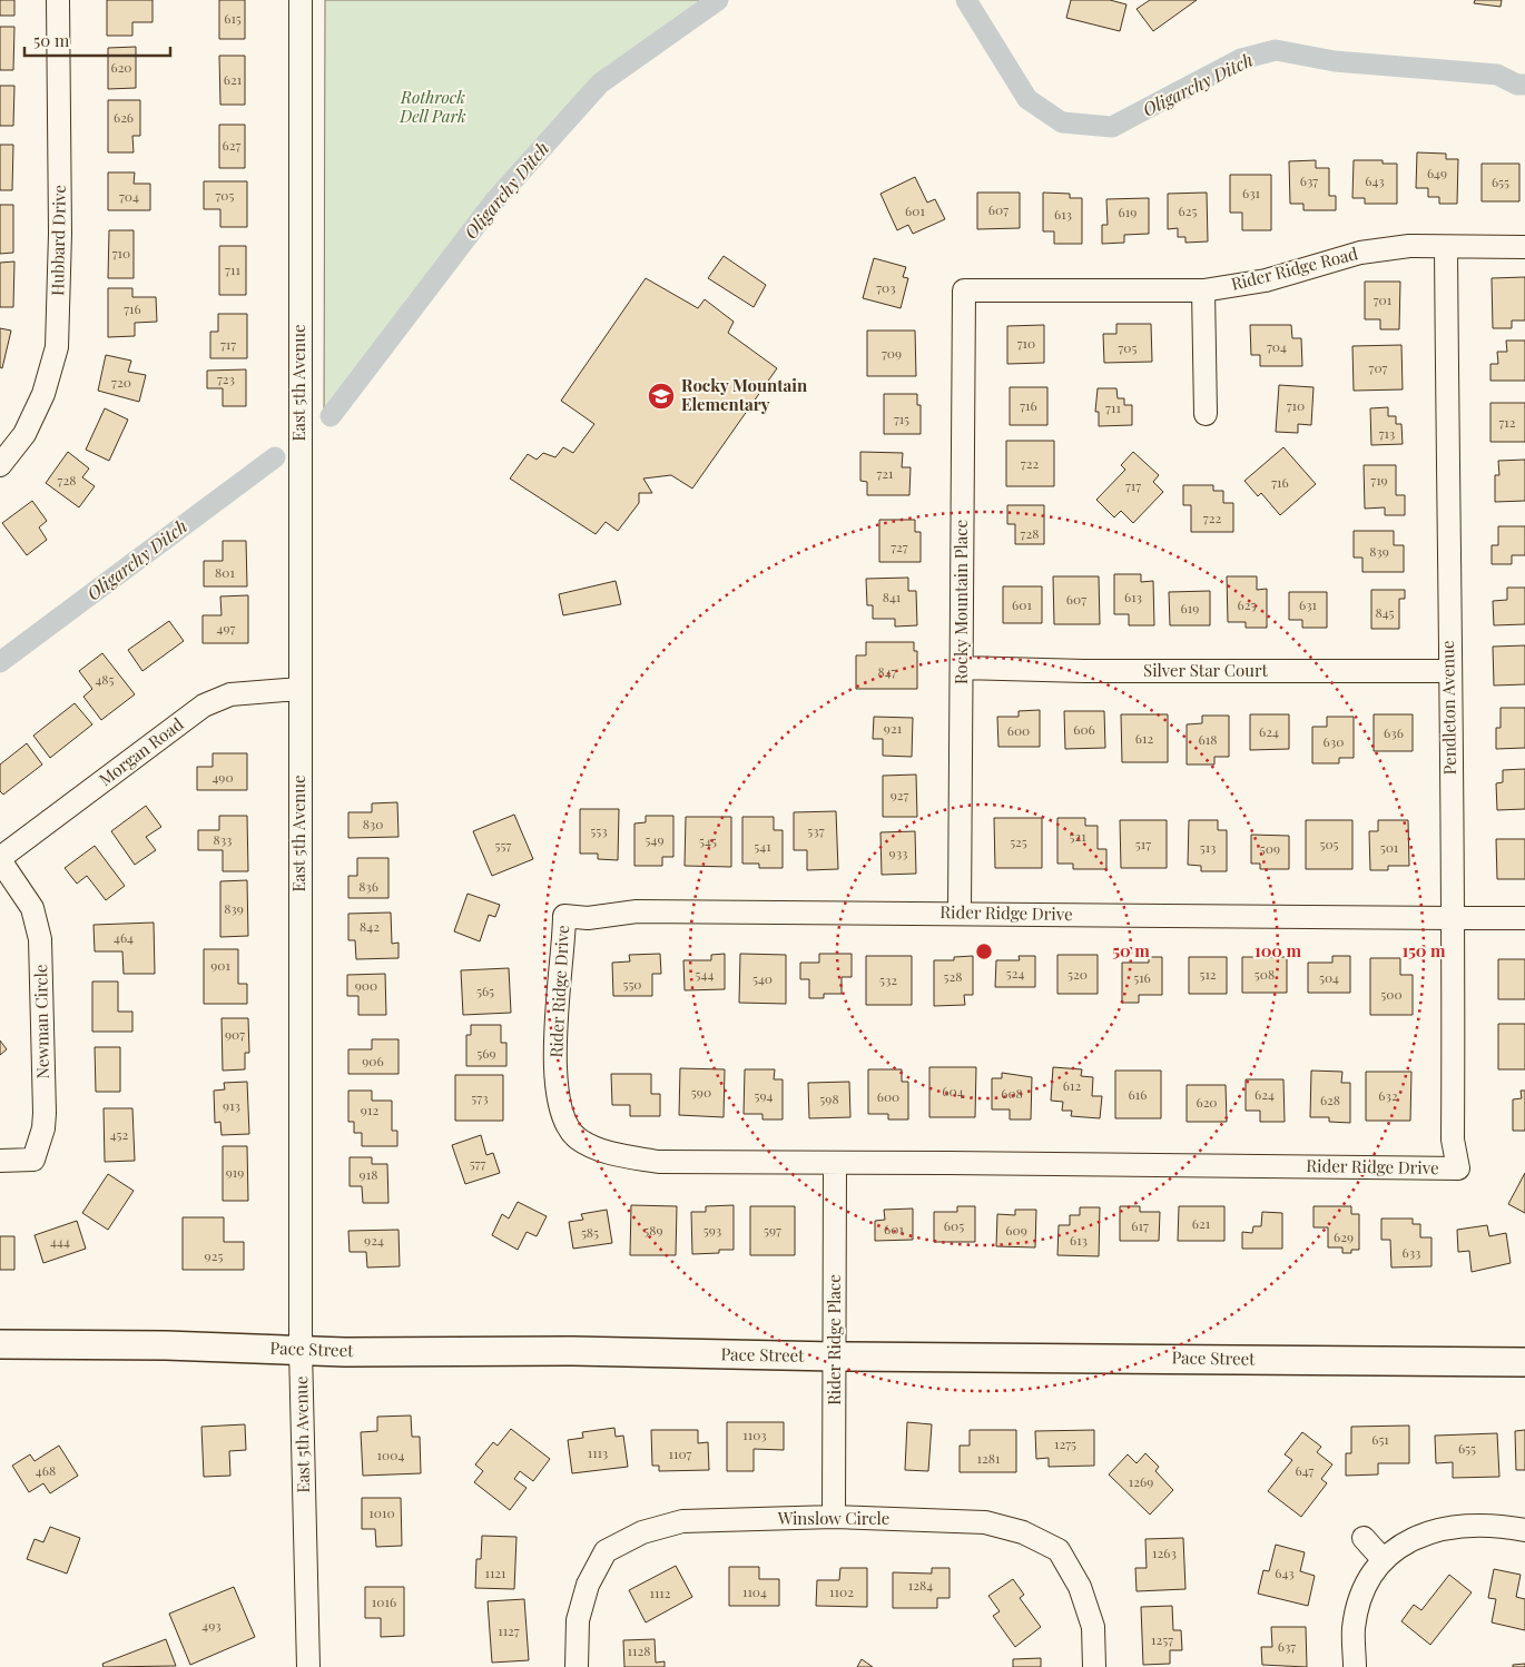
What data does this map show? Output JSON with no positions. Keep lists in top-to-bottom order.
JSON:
{
  "streets": {
    "main road": ["Pace Street"],
    "street": [
      "Hubbard Drive",
      "Rider Ridge Road",
      "East 5th Avenue",
      "Rocky Mountain Place",
      "Silver Star Court",
      "Pendleton Avenue",
      "Morgan Road",
      "Rider Ridge Drive",
      "Newman Circle",
      "Rider Ridge Place",
      "Winslow Circle"
    ]
  },
  "crossings": [
    ["Rider Ridge Road", "Rocky Mountain Place"],
    ["Rider Ridge Road", "Pendleton Avenue"],
    ["East 5th Avenue", "Morgan Road"],
    ["East 5th Avenue", "Pace Street"],
    ["Rocky Mountain Place", "Silver Star Court"],
    ["Rocky Mountain Place", "Rider Ridge Drive"],
    ["Silver Star Court", "Pendleton Avenue"],
    ["Pendleton Avenue", "Rider Ridge Drive"],
    ["Morgan Road", "Newman Circle"],
    ["Rider Ridge Drive", "Rider Ridge Place"],
    ["Rider Ridge Place", "Pace Street"],
    ["Rider Ridge Place", "Winslow Circle"]
  ],
  "water": ["Oligarchy Ditch"],
  "parks": ["Rothrock Dell Park"],
  "places": {
    "school or university": ["Rocky Mountain Elementary"]
  },
  "house_numbers": [
    "615",
    "620",
    "621",
    "626",
    "627",
    "649",
    "637",
    "643",
    "655",
    "631",
    "705",
    "704",
    "607",
    "601",
    "625",
    "619",
    "613",
    "710",
    "711",
    "703",
    "701",
    "716",
    "710",
    "717",
    "704",
    "705",
    "709",
    "707",
    "723",
    "720",
    "716",
    "710",
    "711",
    "715",
    "712",
    "713",
    "722",
    "721",
    "728",
    "719",
    "716",
    "717",
    "722",
    "728",
    "727",
    "839",
    "801",
    "841",
    "613",
    "607",
    "601",
    "625",
    "631",
    "619",
    "845",
    "497",
    "847",
    "485",
    "921",
    "606",
    "600",
    "624",
    "636",
    "612",
    "618",
    "630",
    "490",
    "927",
    "830",
    "553",
    "537",
    "521",
    "833",
    "549",
    "545",
    "525",
    "517",
    "505",
    "557",
    "541",
    "513",
    "501",
    "509",
    "933",
    "836",
    "839",
    "842",
    "464",
    "901",
    "524",
    "544",
    "520",
    "512",
    "508",
    "528",
    "516",
    "504",
    "540",
    "532",
    "550",
    "900",
    "565",
    "500",
    "907",
    "569",
    "906",
    "612",
    "604",
    "590",
    "608",
    "616",
    "624",
    "594",
    "632",
    "600",
    "573",
    "598",
    "628",
    "620",
    "913",
    "912",
    "452",
    "577",
    "919",
    "918",
    "621",
    "605",
    "617",
    "601",
    "589",
    "593",
    "597",
    "609",
    "585",
    "629",
    "924",
    "613",
    "444",
    "633",
    "925",
    "1103",
    "651",
    "1275",
    "655",
    "1113",
    "1107",
    "1004",
    "1281",
    "468",
    "647",
    "1269",
    "1010",
    "1263",
    "1121",
    "643",
    "1284",
    "1104",
    "1102",
    "1112",
    "1016",
    "493",
    "1127",
    "1257",
    "637",
    "1128"
  ],
  "scale_bar": "50 m",
  "rings": ["50 m", "100 m", "150 m"]
}
